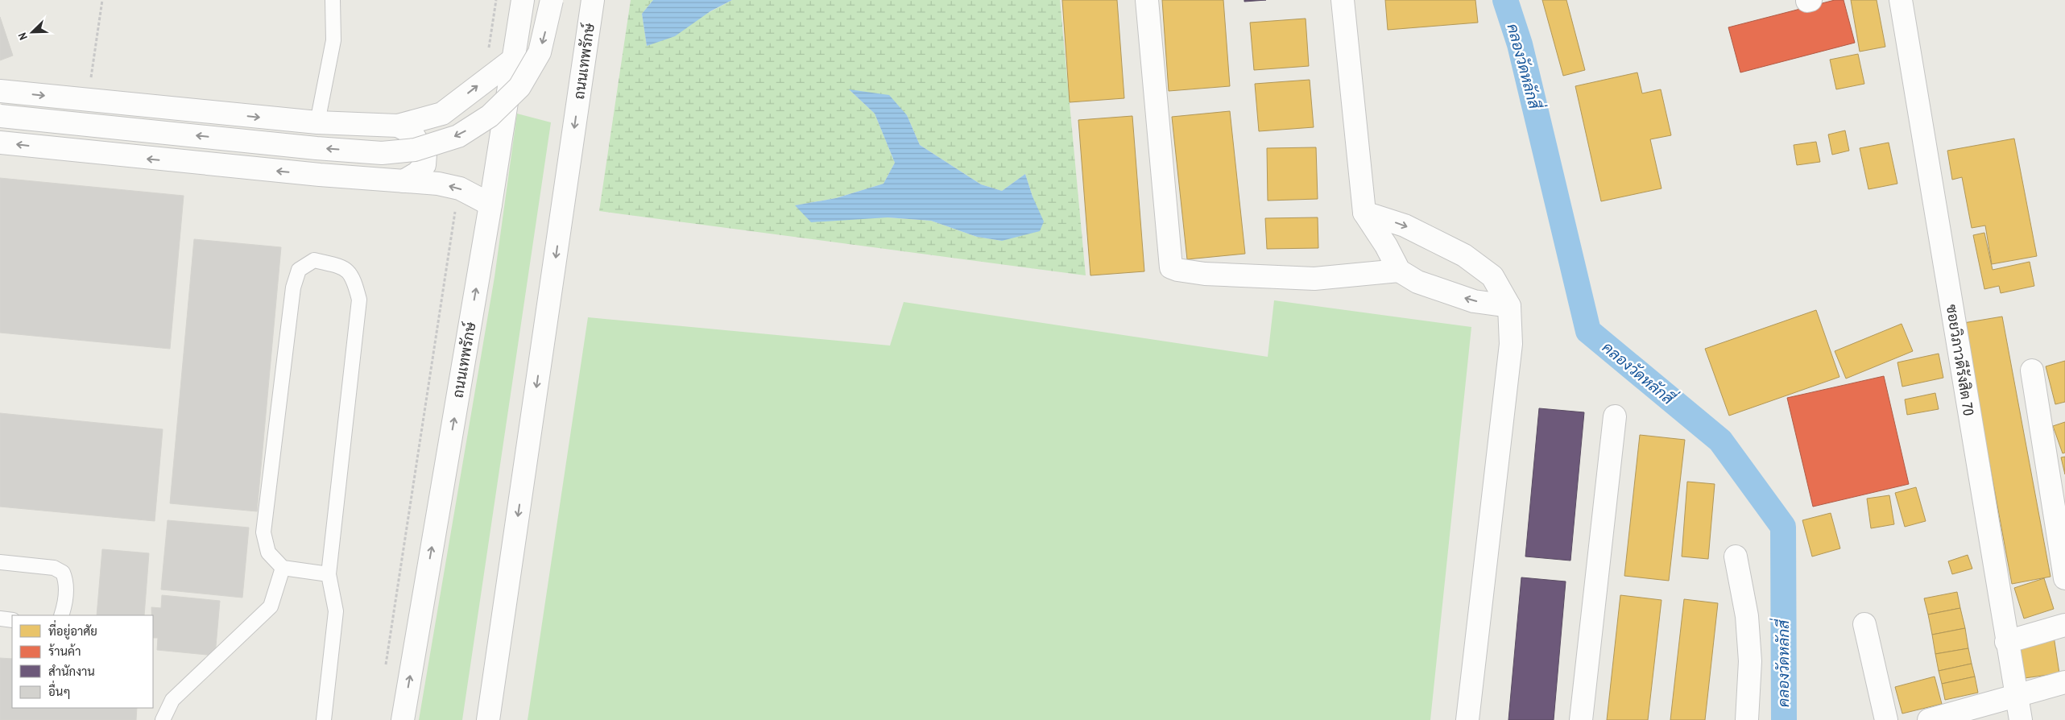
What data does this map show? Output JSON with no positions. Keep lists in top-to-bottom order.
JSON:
{
  "streets": {
    "street": ["ถนนเทพรักษ์", "ซอยวิภาวดีรังสิต 70"]
  },
  "water": ["คลองวัดหลักสี่"],
  "legend": [
    "ที่อยู่อาศัย",
    "ร้านค้า",
    "สำนักงาน",
    "อื่นๆ"
  ],
  "north": "bottom left"
}
